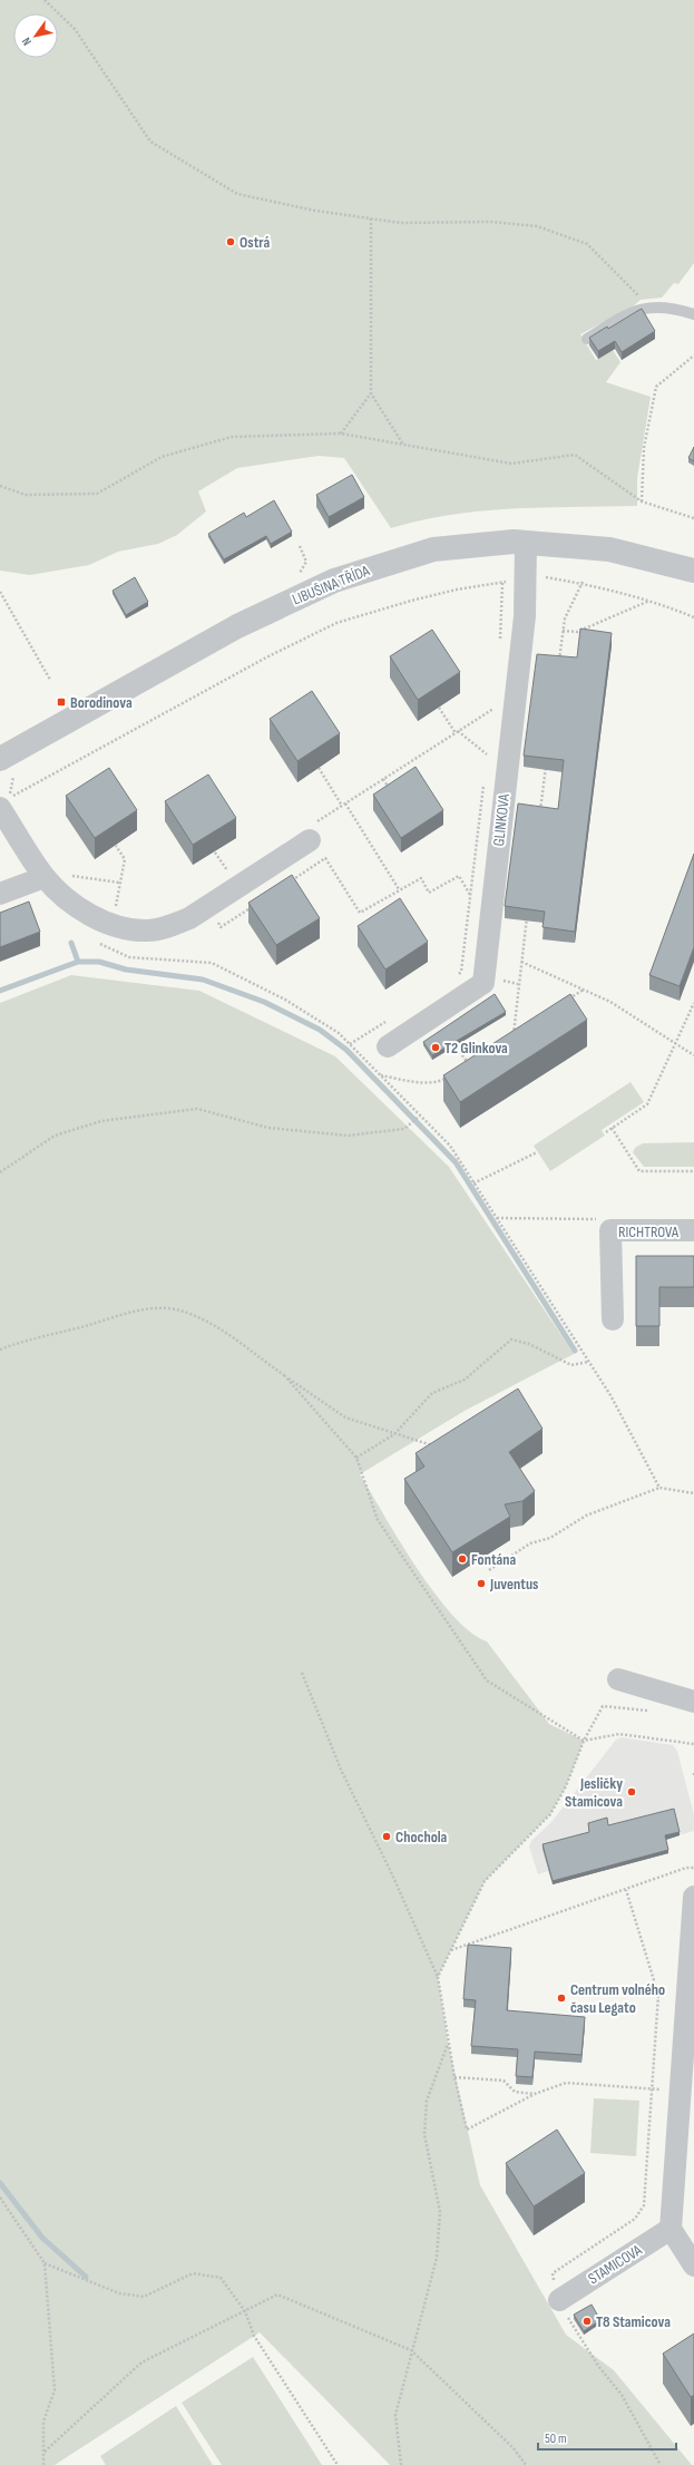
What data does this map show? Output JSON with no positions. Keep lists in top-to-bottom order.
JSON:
{
  "streets": {
    "street": [
      "LIBUŠINA TŘÍDA",
      "GLINKOVA",
      "RICHTROVA",
      "STAMICOVA"
    ]
  },
  "crossings": [
    ["LIBUŠINA TŘÍDA", "GLINKOVA"]
  ],
  "places": {
    "other": [
      "Ostrá",
      "T2 Glinkova",
      "Fontána",
      "Juventus",
      "Jesličky Stamicova",
      "Chochola",
      "Centrum volného času Legato",
      "T8 Stamicova"
    ],
    "transit": ["Borodinova"]
  },
  "scale_bar": "50 m",
  "north": "bottom left"
}
